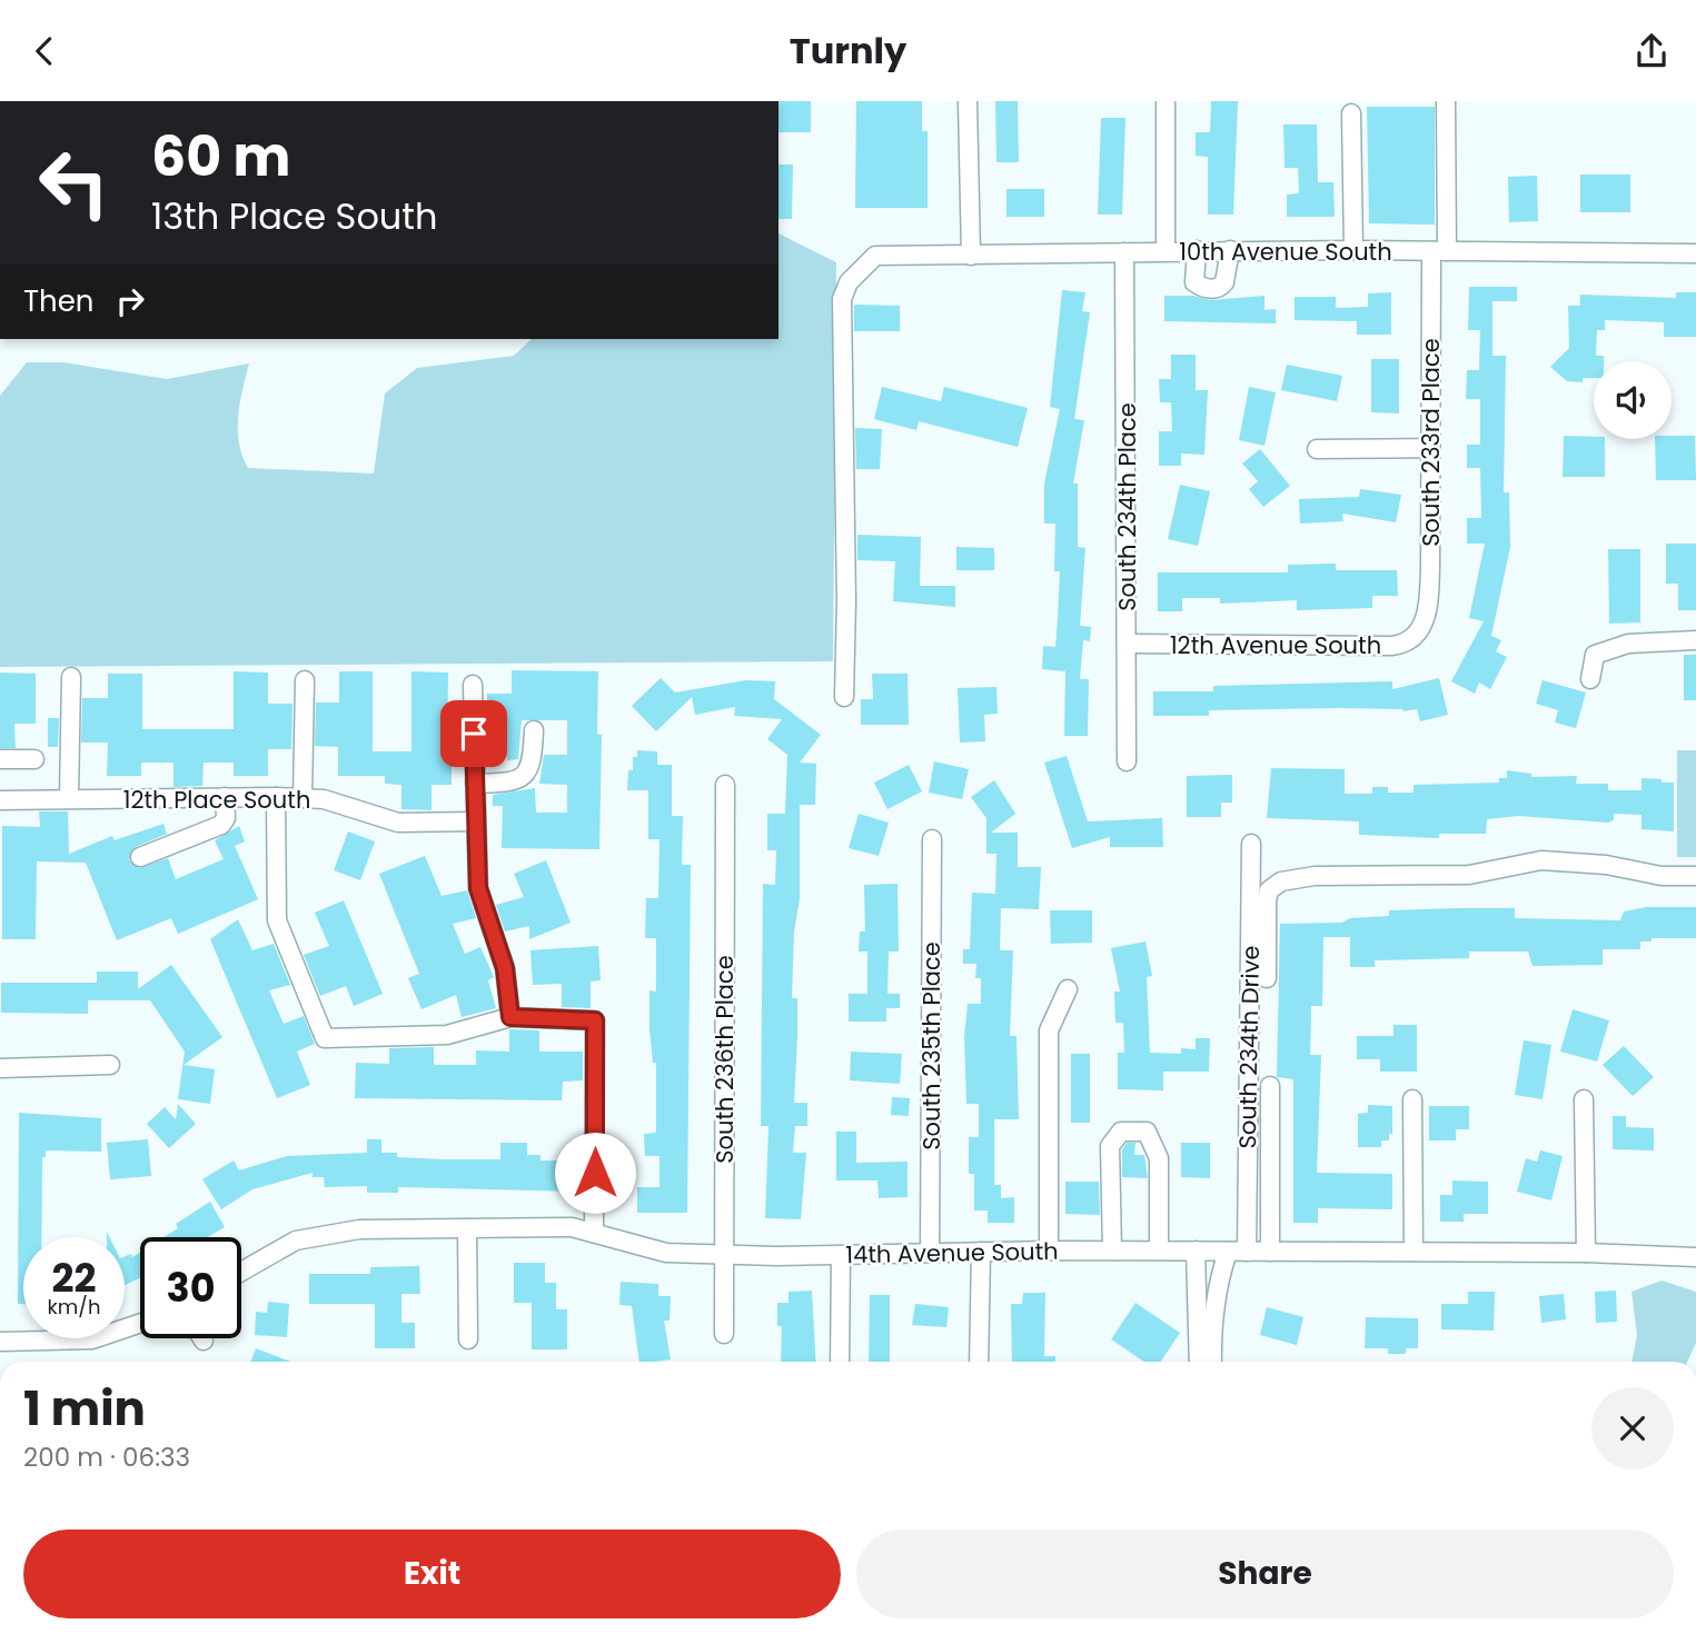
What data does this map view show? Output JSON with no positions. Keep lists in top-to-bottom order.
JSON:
{
  "streets": {
    "street": [
      "10th Avenue South",
      "South 233rd Place",
      "South 234th Place",
      "12th Avenue South",
      "12th Place South",
      "South 235th Place",
      "South 234th Drive",
      "South 236th Place",
      "14th Avenue South"
    ]
  },
  "crossings": [
    ["10th Avenue South", "South 233rd Place"],
    ["10th Avenue South", "South 234th Place"],
    ["South 233rd Place", "12th Avenue South"],
    ["South 234th Place", "12th Avenue South"],
    ["South 235th Place", "14th Avenue South"],
    ["South 234th Drive", "14th Avenue South"],
    ["South 236th Place", "14th Avenue South"]
  ],
  "page": {
    "header": "Turnly",
    "turn": ["60 m", "13th Place South"],
    "then": "Then",
    "speed": "22 km/h",
    "limit": "30",
    "heading": ["1 min", "200 m · 06:33"],
    "buttons": ["Exit", "Share"]
  }
}
